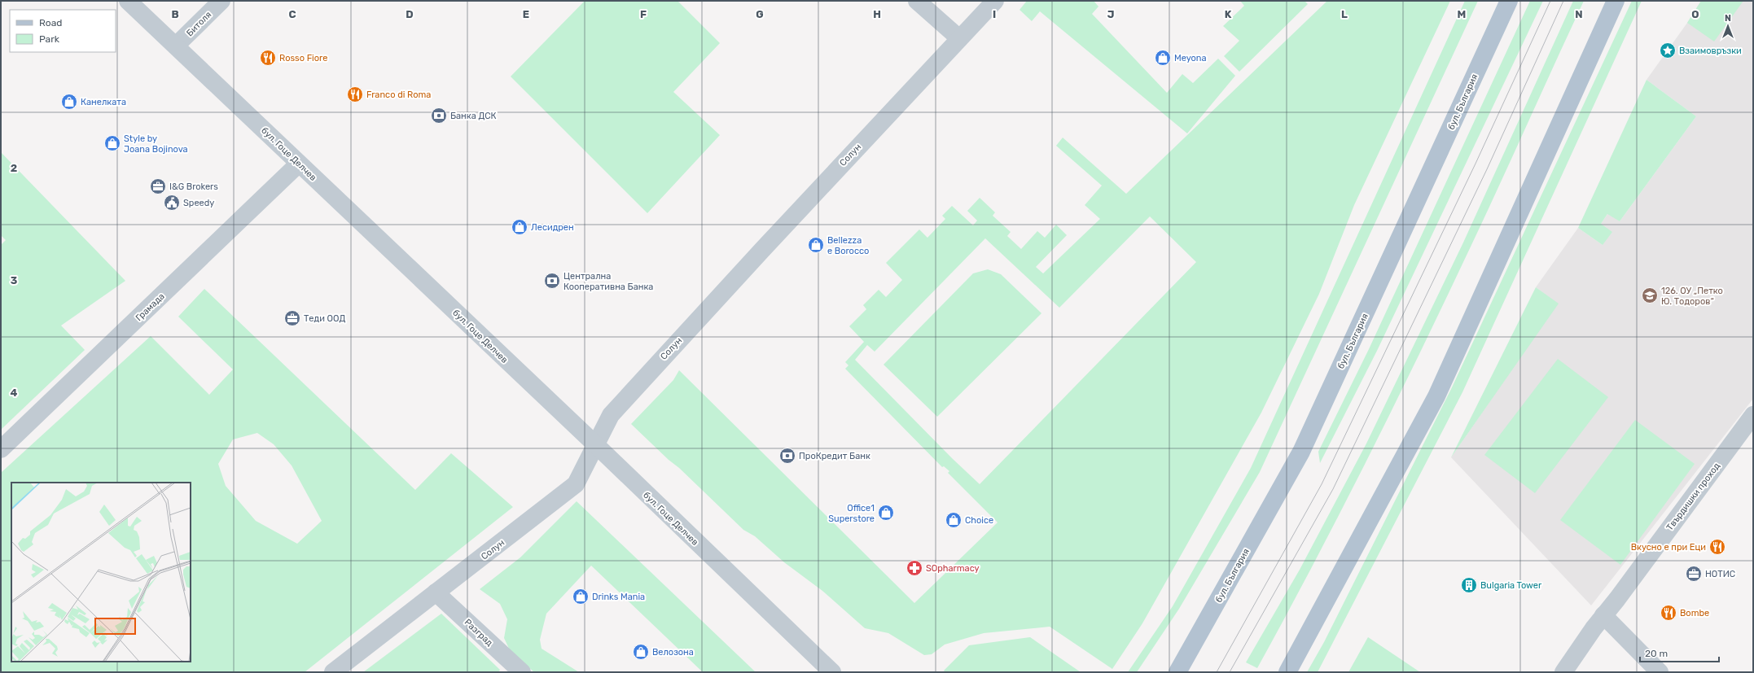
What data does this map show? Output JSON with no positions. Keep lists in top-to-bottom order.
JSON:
{
  "streets": {
    "main road": ["бул. България"],
    "street": [
      "Битоля",
      "бул. Гоце Делчев",
      "Солун",
      "Грамада",
      "Твърдишки проход",
      "Разград"
    ]
  },
  "crossings": [
    ["Битоля", "бул. Гоце Делчев"],
    ["бул. Гоце Делчев", "Солун"],
    ["бул. Гоце Делчев", "Грамада"],
    ["Солун", "Разград"]
  ],
  "places": {
    "place": ["Взаимовръзки"],
    "restaurant": [
      "Rosso Fiore",
      "Franco di Roma",
      "Вкусно е при Еци",
      "Bombe"
    ],
    "shop": [
      "Meyona",
      "Канелката",
      "Style by Joana Bojinova",
      "Лесидрен",
      "Bellezza e Borocco",
      "Office1 Superstore",
      "Choice",
      "Drinks Mania",
      "Велозона"
    ],
    "bank": ["Банка ДСК", "Централна Кооперативна Банка", "ПроКредит Банк"],
    "office": ["I&G Brokers", "Теди ООД", "НОТИС"],
    "public building": ["Speedy"],
    "school or university": ["126. ОУ „Петко Ю. Тодоров“"],
    "pharmacy": ["SOpharmacy"],
    "building": ["Bulgaria Tower"]
  },
  "legend": ["Road", "Park"],
  "scale_bar": "20 m",
  "north": "top",
  "grid": {
    "columns": [
      "B",
      "C",
      "D",
      "E",
      "F",
      "G",
      "H",
      "I",
      "J",
      "K",
      "L",
      "M",
      "N",
      "O"
    ],
    "rows": ["2", "3", "4"]
  }
}
